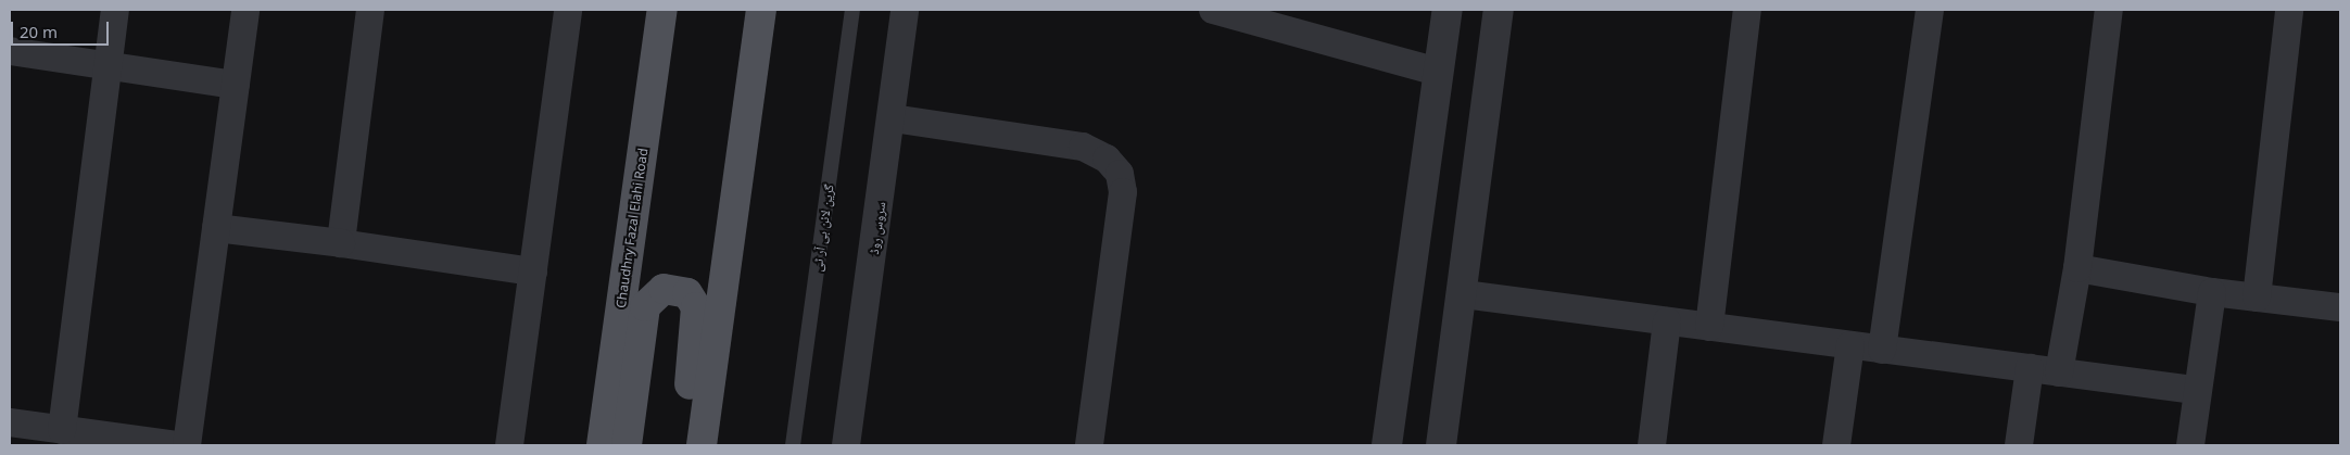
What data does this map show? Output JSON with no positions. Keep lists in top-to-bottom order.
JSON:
{
  "streets": {
    "main road": ["Chaudhry Fazal Elahi Road"],
    "street": ["سروس روڈ"],
    "lane": ["گرین لائن بی آر ٹی"]
  },
  "scale_bar": "20 m"
}
